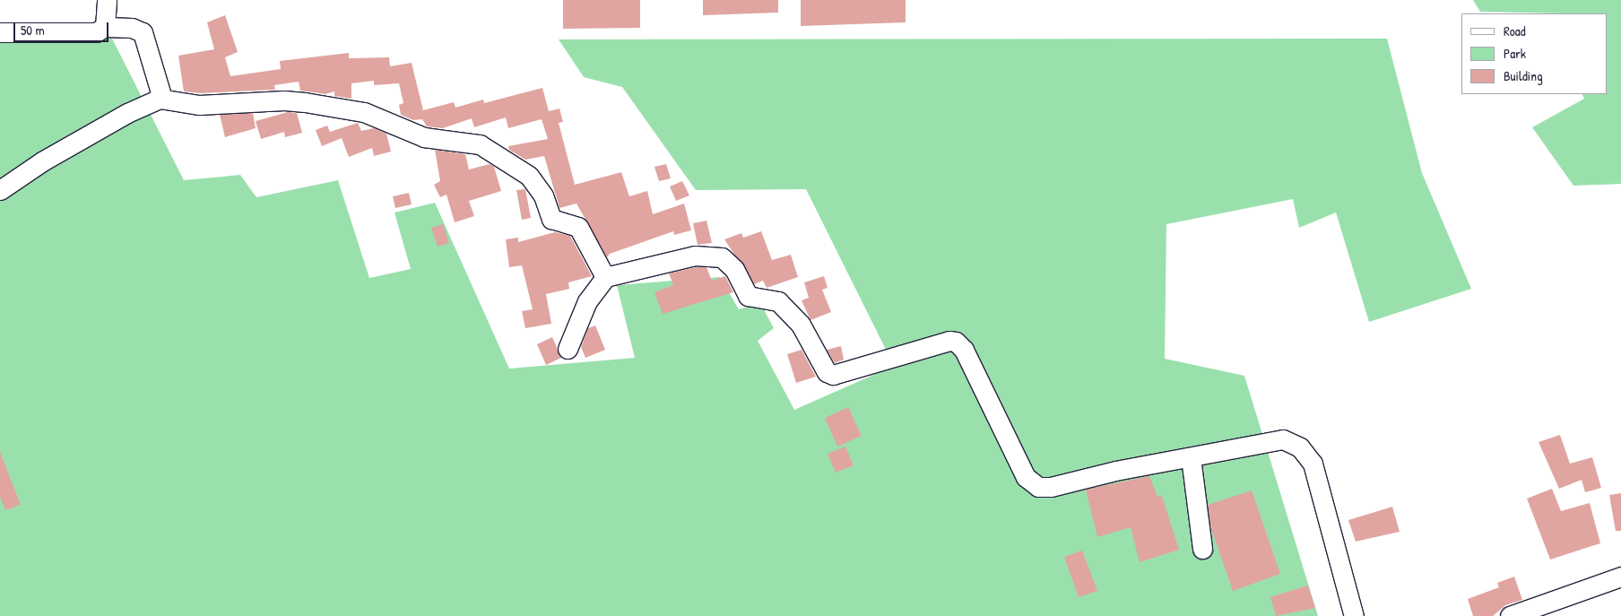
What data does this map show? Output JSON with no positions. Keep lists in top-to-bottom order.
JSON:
{
  "legend": ["Road", "Park", "Building"],
  "scale_bar": "50 m"
}
